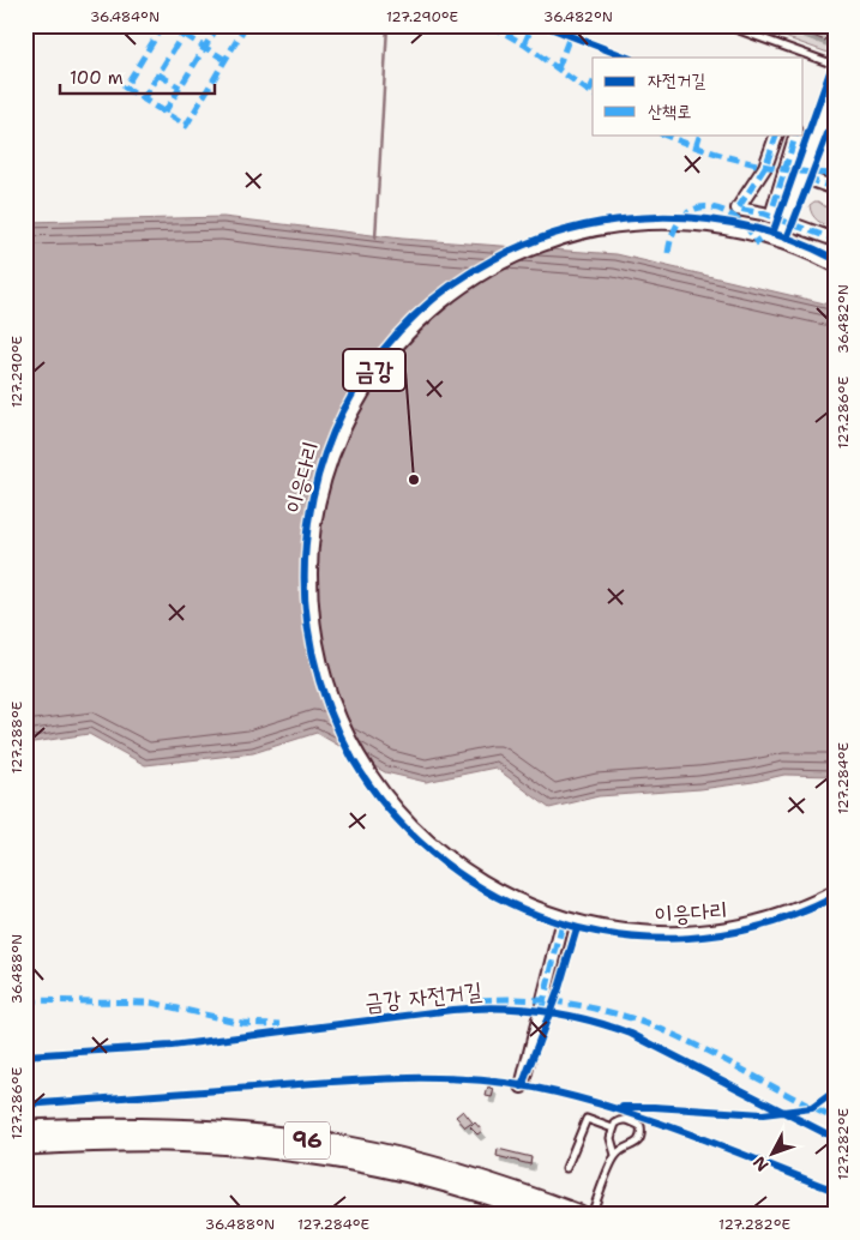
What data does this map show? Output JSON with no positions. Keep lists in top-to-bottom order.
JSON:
{
  "streets": {
    "main road": ["96"],
    "street": ["이응다리"],
    "cycle path": ["금강 자전거길"]
  },
  "places": ["금강"],
  "legend": ["자전거길", "산책로"],
  "scale_bar": "100 m",
  "north": "bottom left",
  "coordinates": [
    "36.484°N",
    "127.290°E",
    "36.482°N",
    "127.286°E",
    "127.288°E",
    "127.284°E",
    "36.488°N",
    "127.282°E"
  ]
}
